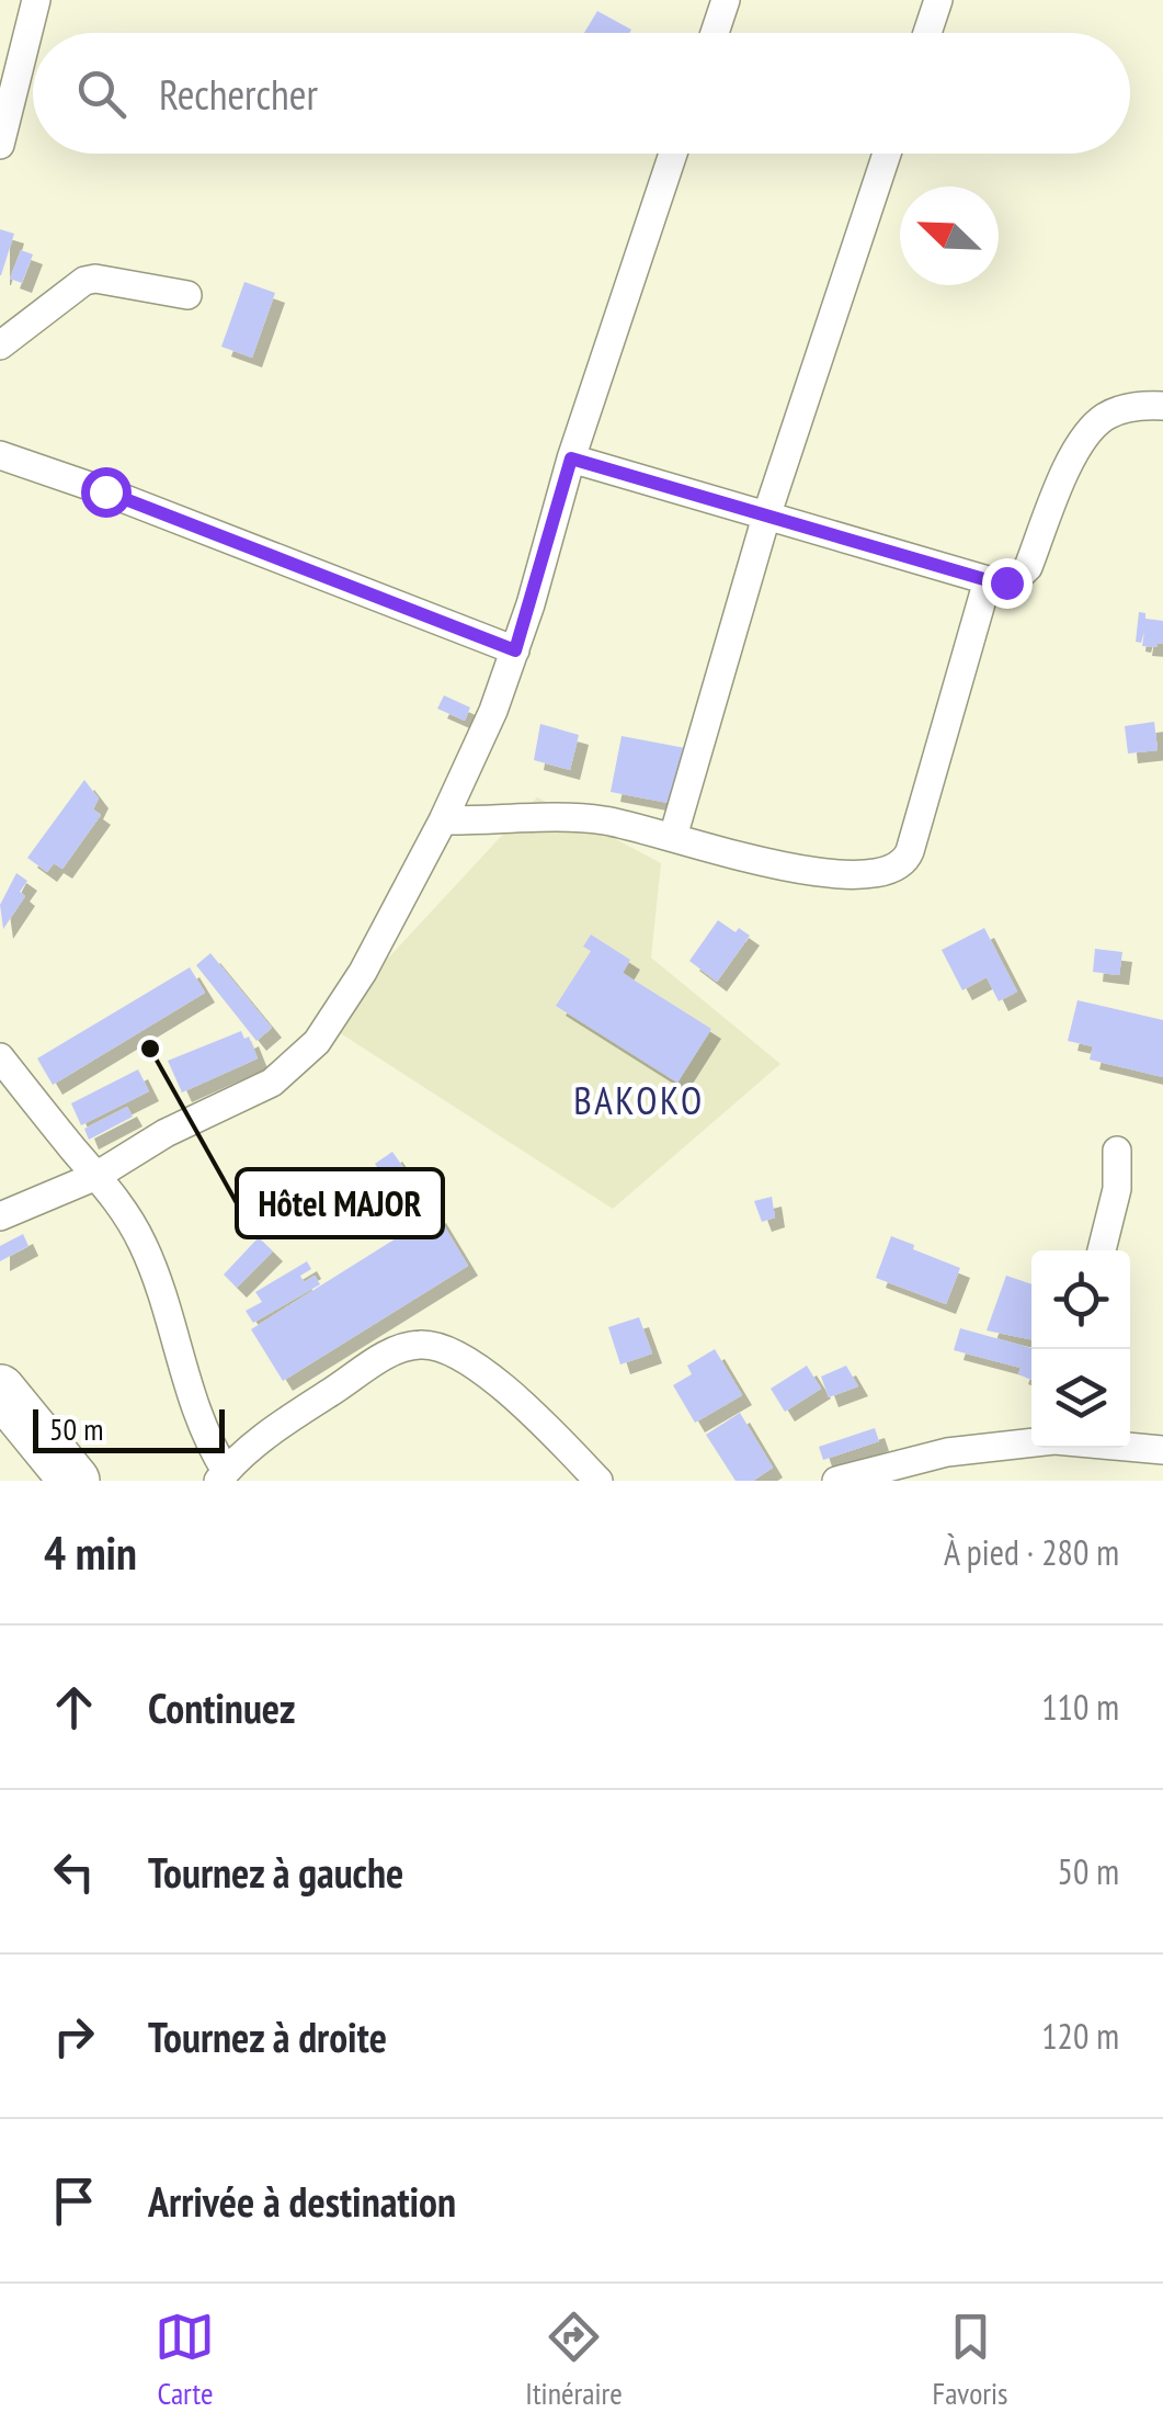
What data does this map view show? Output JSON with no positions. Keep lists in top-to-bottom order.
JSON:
{
  "districts": ["BAKOKO"],
  "places": ["Hôtel MAJOR"],
  "scale_bar": "50 m",
  "north": "top left",
  "page": {
    "search": "Rechercher",
    "scale": "50 m",
    "heading": ["4 min", "À pied · 280 m"],
    "list": [
      ["Continuez", "110 m"],
      ["Tournez à gauche", "50 m"],
      ["Tournez à droite", "120 m"],
      "Arrivée à destination"
    ],
    "nav": ["Carte", "Itinéraire", "Favoris"]
  }
}
